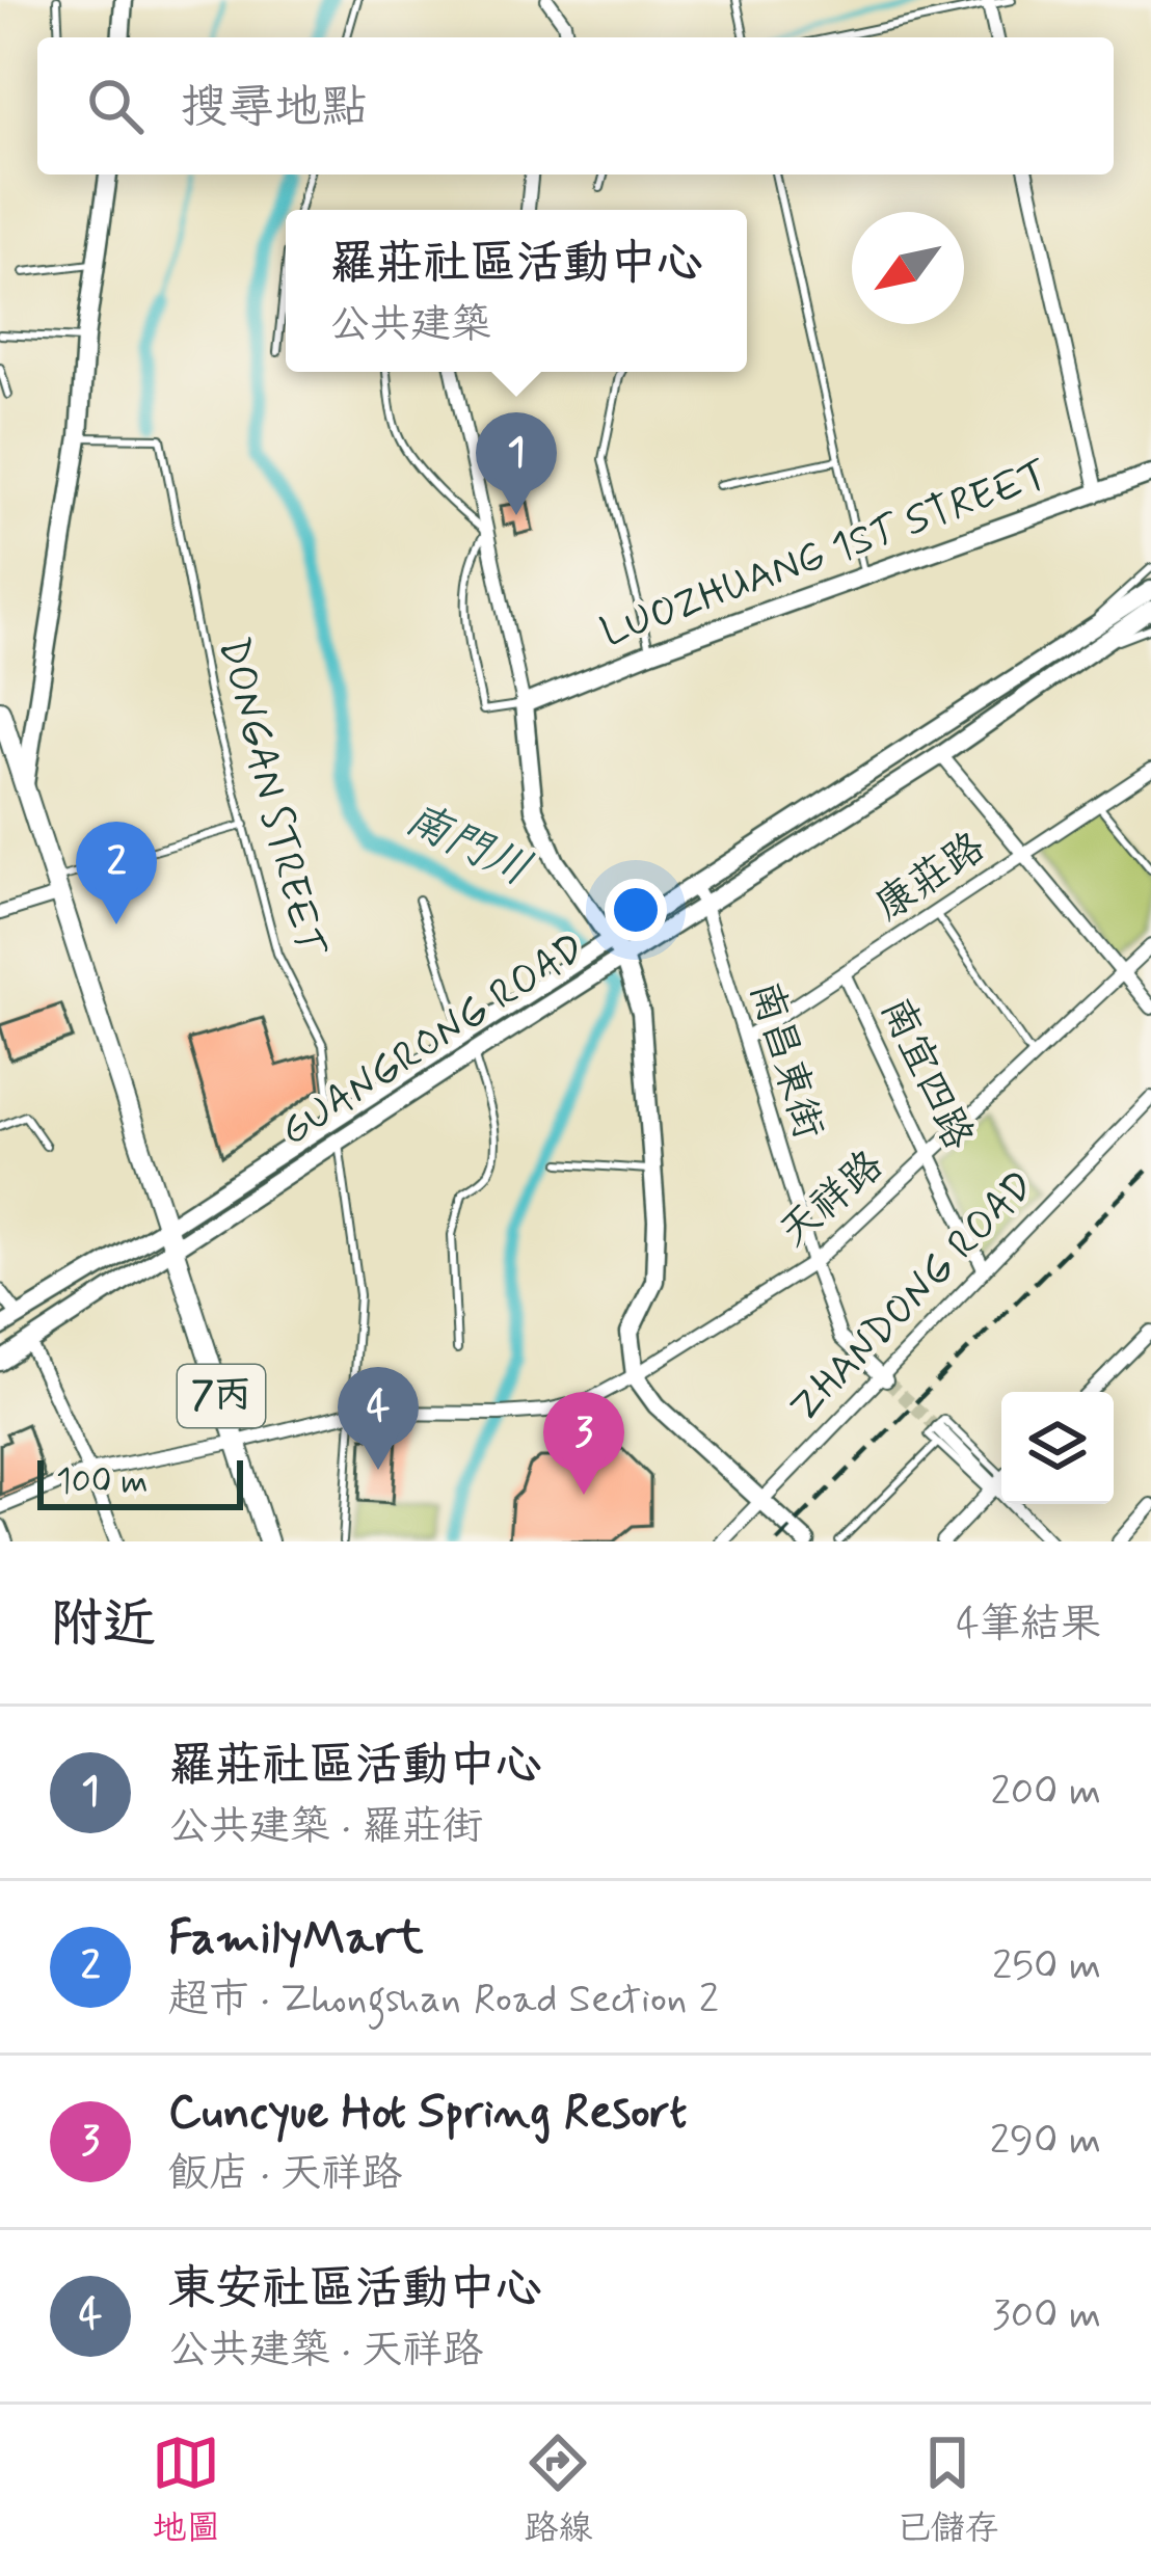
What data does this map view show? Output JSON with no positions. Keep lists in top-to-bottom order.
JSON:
{
  "streets": {
    "main road": ["7丙"],
    "street": [
      "LUOZHUANG 1ST STREET",
      "康莊路",
      "GUANGRONG ROAD",
      "南昌東街",
      "南宜四路",
      "天祥路",
      "ZHANDONG ROAD"
    ],
    "lane": ["DONGAN STREET"]
  },
  "crossings": [
    ["DONGAN STREET", "GUANGRONG ROAD"],
    ["DONGAN STREET", "天祥路"],
    ["康莊路", "南昌東街"],
    ["康莊路", "南宜四路"],
    ["GUANGRONG ROAD", "南昌東街"],
    ["GUANGRONG ROAD", "7丙"],
    ["南昌東街", "天祥路"],
    ["南昌東街", "ZHANDONG ROAD"],
    ["南宜四路", "天祥路"],
    ["南宜四路", "ZHANDONG ROAD"]
  ],
  "water": ["南門川"],
  "scale_bar": "100 m",
  "north": "bottom left",
  "page": {
    "search": "搜尋地點",
    "popup": ["羅莊社區活動中心", "公共建築"],
    "pins": [
      "1",
      "2",
      "4",
      "3"
    ],
    "scale": "100 m",
    "heading": ["附近", "4筆結果"],
    "list": [
      {
        "mark": "1",
        "name": "羅莊社區活動中心",
        "note": "公共建築 · 羅莊街",
        "value": "200 m"
      },
      {
        "mark": "2",
        "name": "FamilyMart",
        "note": "超市 · Zhongshan Road Section 2",
        "value": "250 m"
      },
      {
        "mark": "3",
        "name": "Cuncyue Hot Spring Resort",
        "note": "飯店 · 天祥路",
        "value": "290 m"
      },
      {
        "mark": "4",
        "name": "東安社區活動中心",
        "note": "公共建築 · 天祥路",
        "value": "300 m"
      }
    ],
    "nav": ["地圖", "路線", "已儲存"]
  }
}
